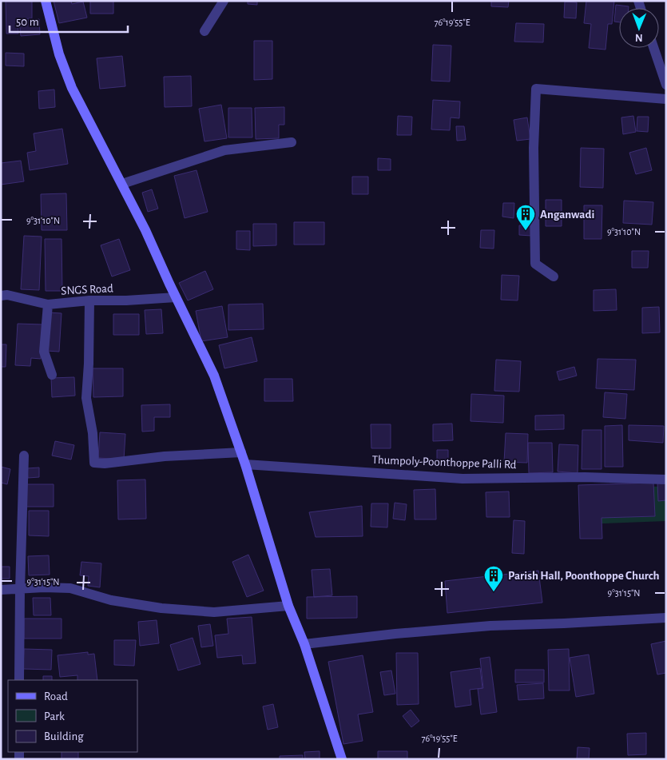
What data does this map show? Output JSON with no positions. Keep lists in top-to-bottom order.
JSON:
{
  "streets": {
    "street": ["SNGS Road", "Thumpoly-Poonthoppe Palli Rd"]
  },
  "places": {
    "building": ["Anganwadi", "Parish Hall, Poonthoppe Church"]
  },
  "legend": ["Road", "Park", "Building"],
  "scale_bar": "50 m",
  "north": "bottom",
  "coordinates": ["76°19'55\"E", "9°31'10\"N", "9°31'15\"N"]
}
